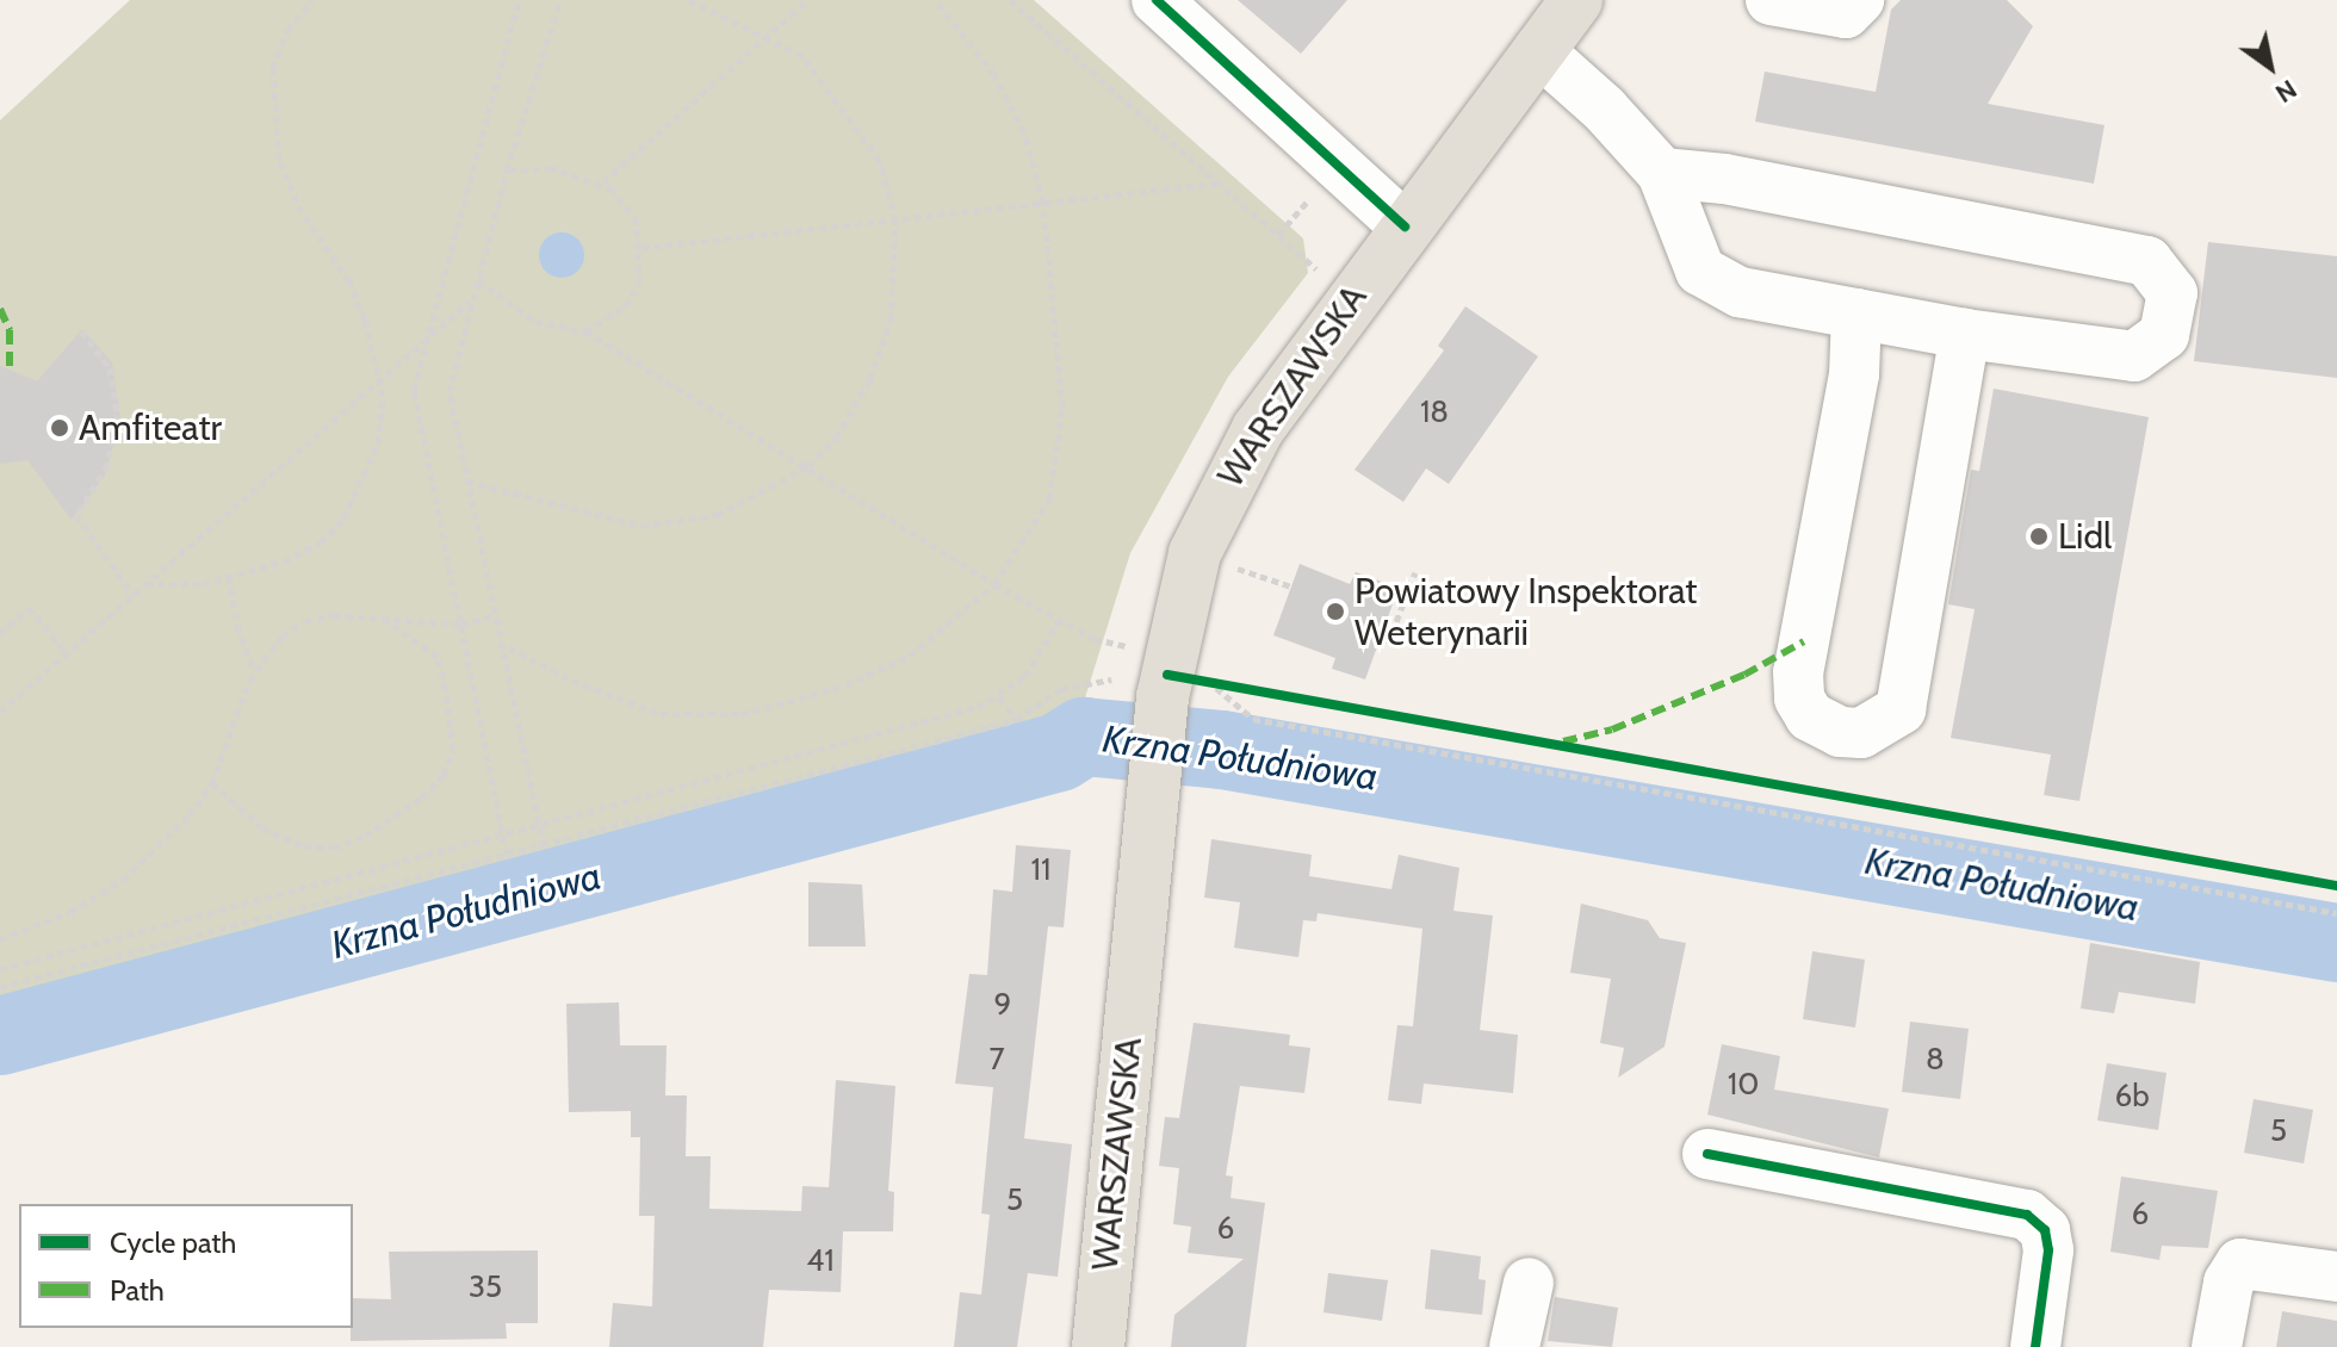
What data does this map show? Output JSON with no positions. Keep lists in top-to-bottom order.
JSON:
{
  "streets": {
    "main road": ["WARSZAWSKA"]
  },
  "water": ["Krzna Południowa"],
  "places": ["Amfiteatr", "Lidl", "Powiatowy Inspektorat Weterynarii"],
  "house_numbers": [
    "18",
    "11",
    "9",
    "7",
    "8",
    "10",
    "6b",
    "5",
    "5",
    "6",
    "6",
    "41",
    "35"
  ],
  "legend": ["Cycle path", "Path"],
  "north": "bottom right"
}
